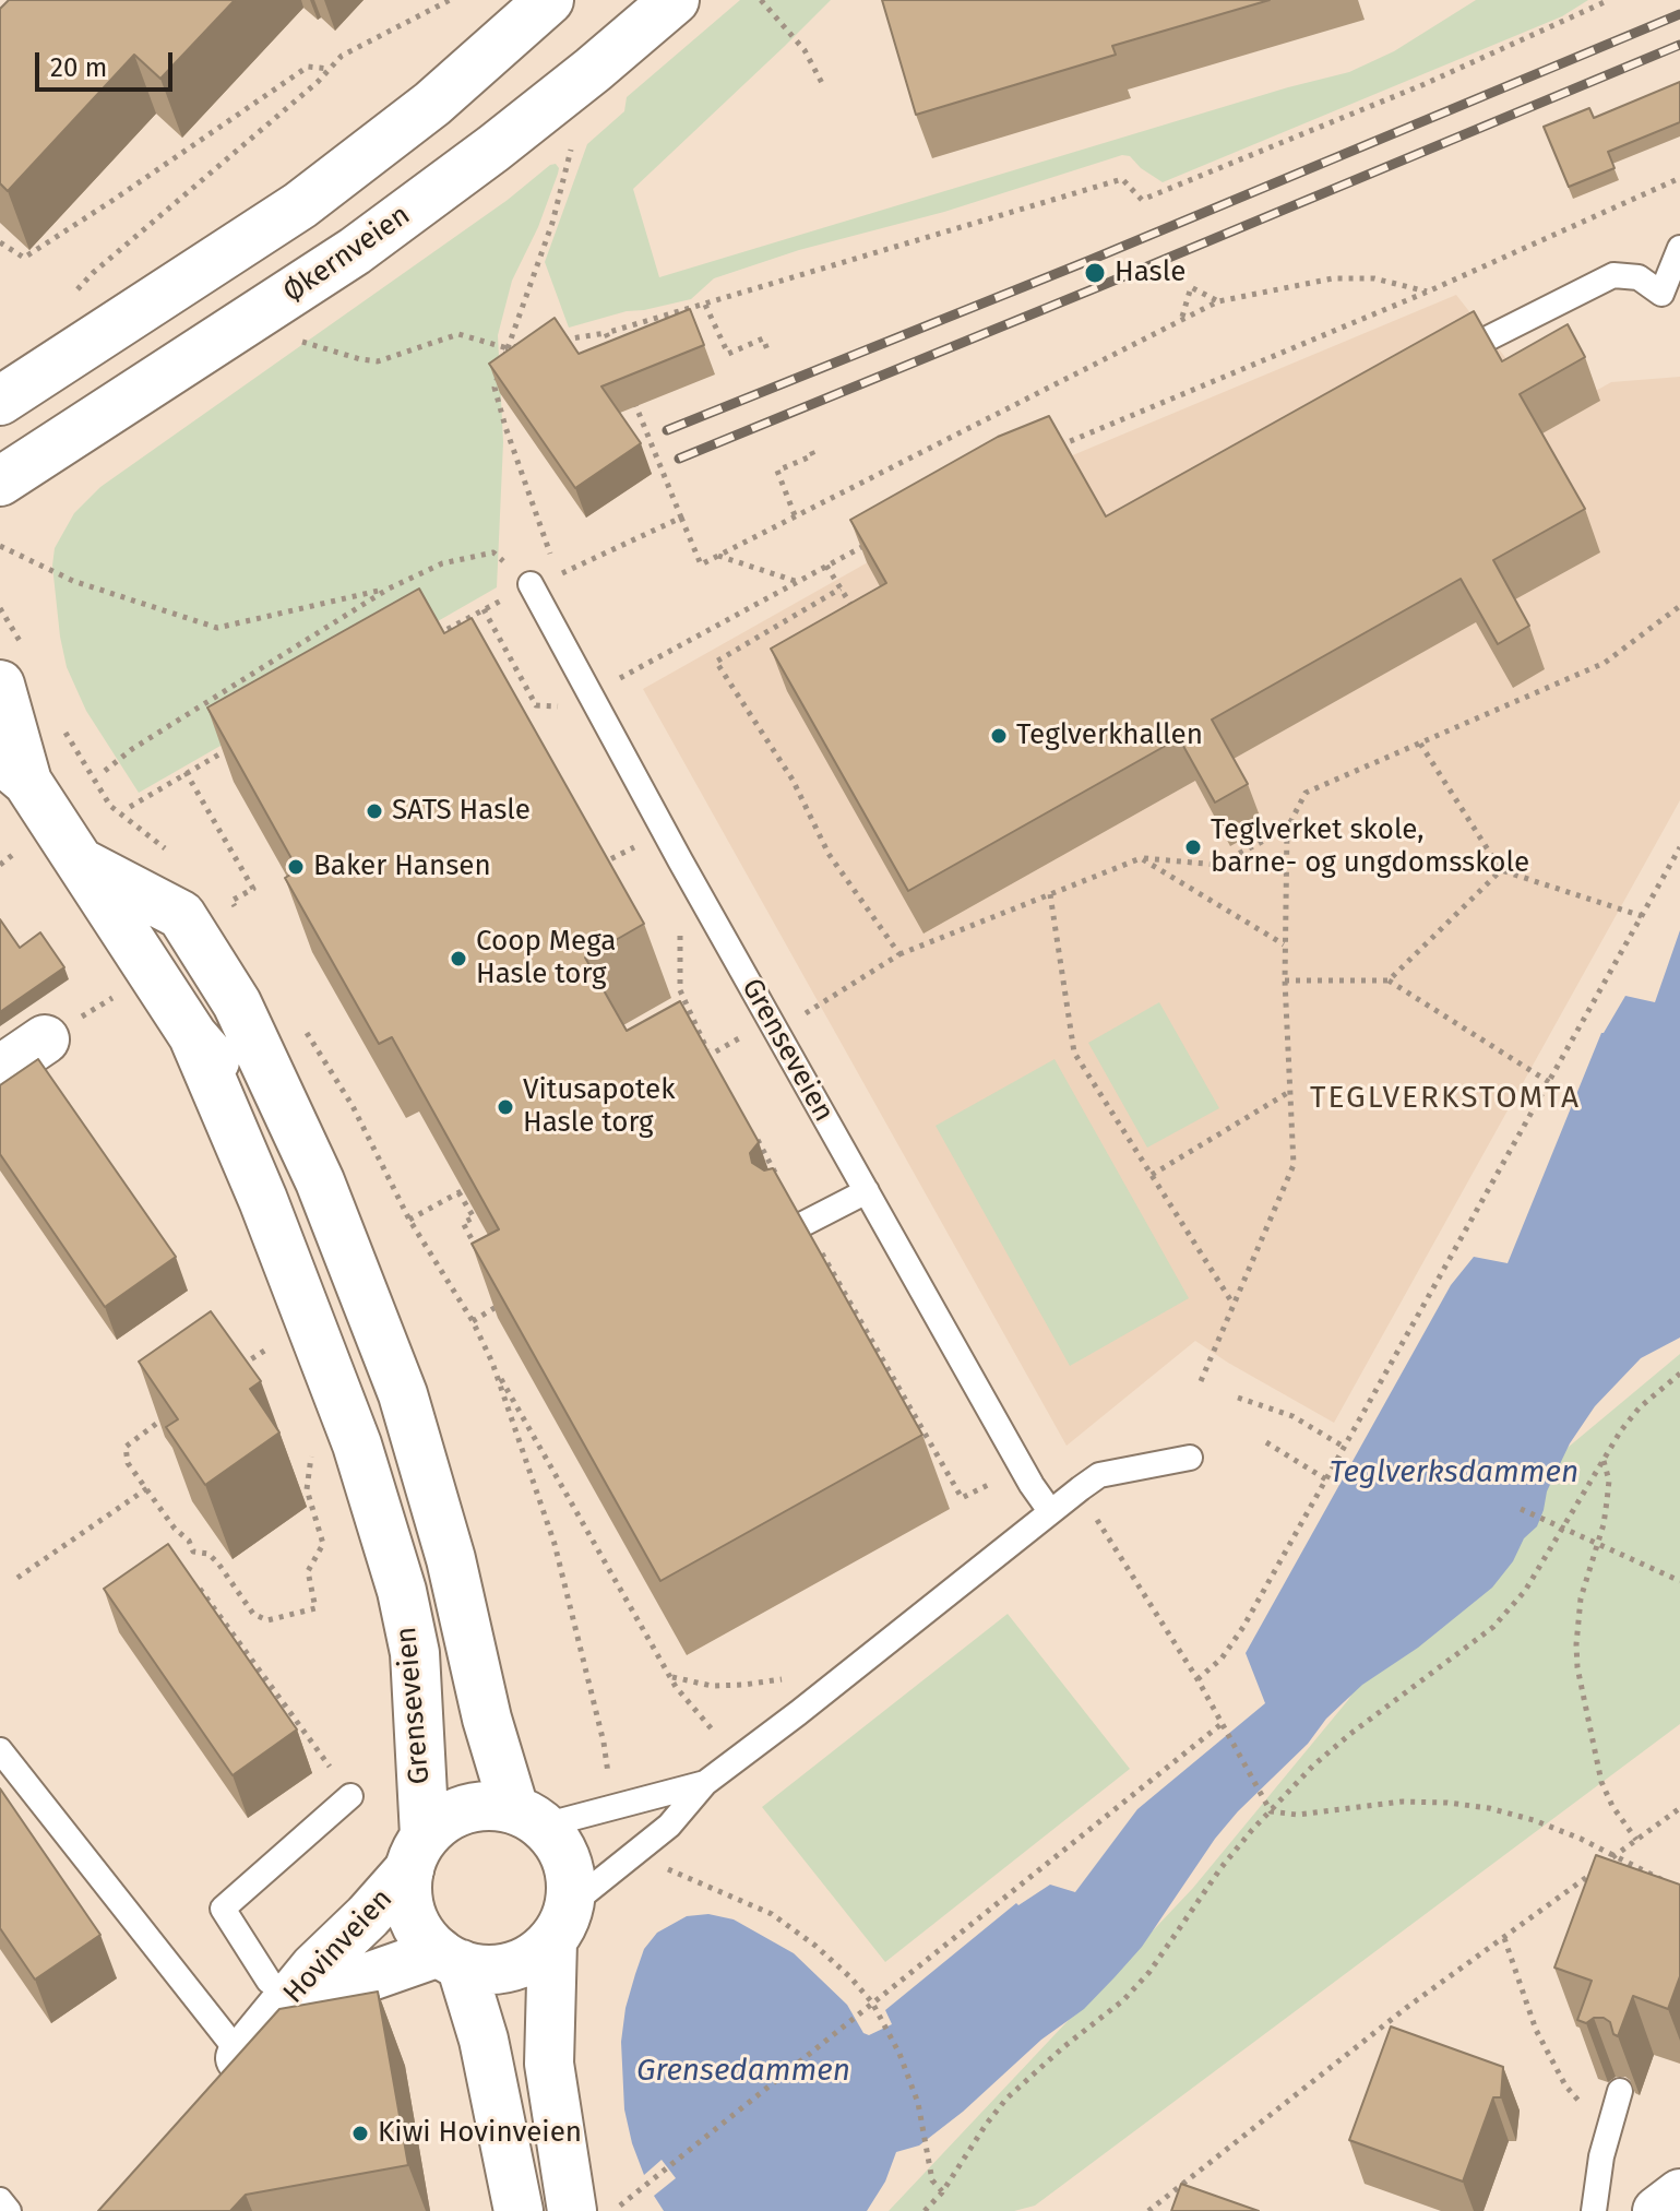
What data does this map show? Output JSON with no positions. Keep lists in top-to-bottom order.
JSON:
{
  "streets": {
    "main road": ["Økernveien", "Grenseveien", "Hovinveien"]
  },
  "crossings": [
    ["Grenseveien", "Hovinveien"]
  ],
  "districts": ["TEGLVERKSTOMTA"],
  "water": ["Teglverksdammen", "Grensedammen"],
  "places": [
    "Hasle",
    "Teglverkhallen",
    "SATS Hasle",
    "Teglverket skole, barne- og ungdomsskole",
    "Baker Hansen",
    "Coop Mega Hasle torg",
    "Vitusapotek Hasle torg",
    "Kiwi Hovinveien"
  ],
  "scale_bar": "20 m"
}
